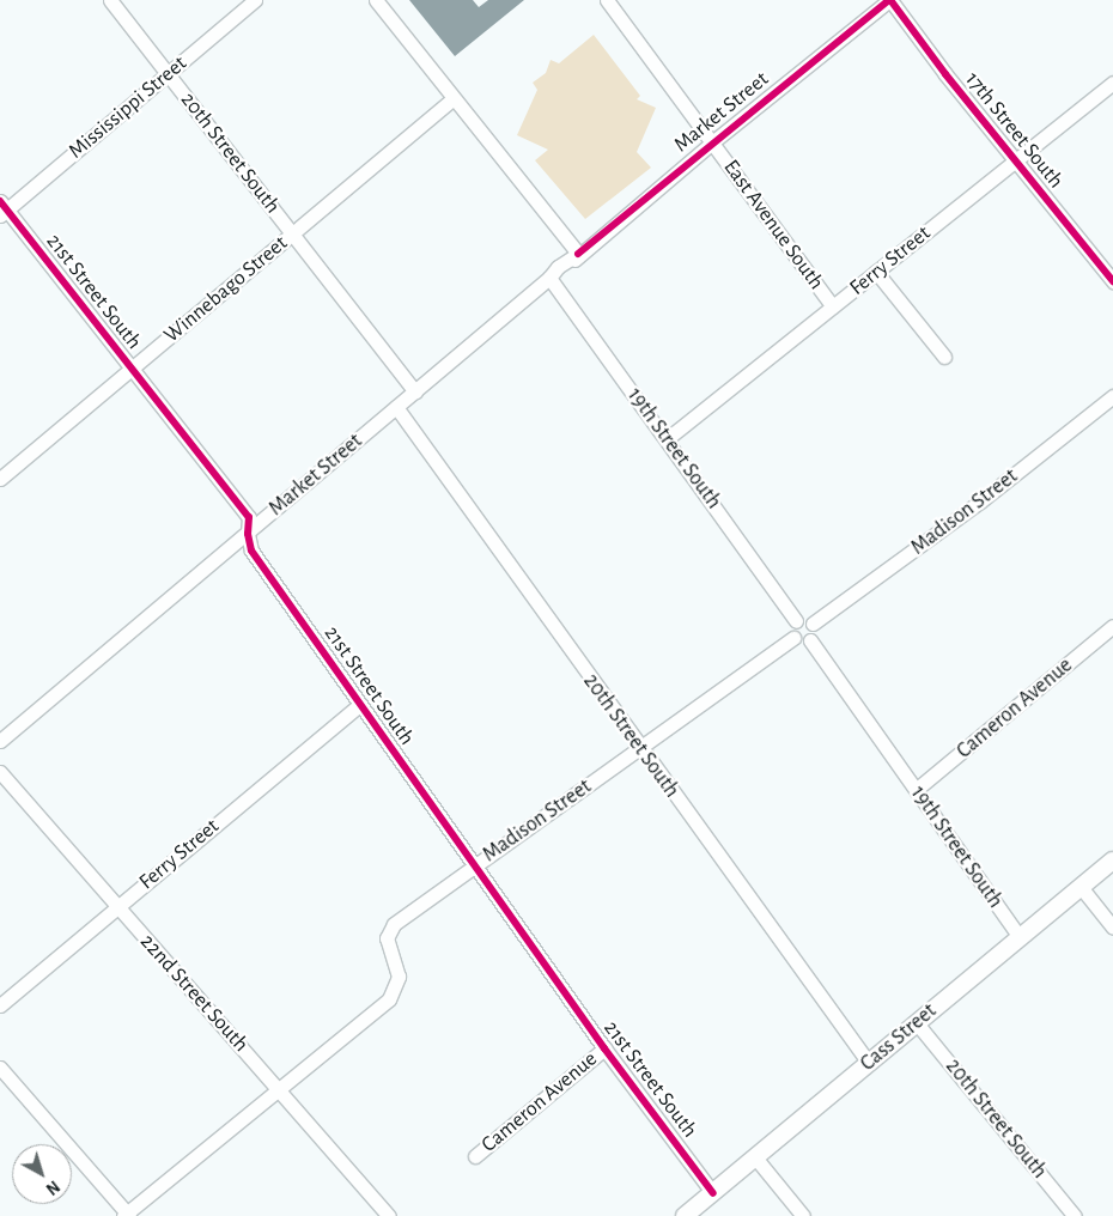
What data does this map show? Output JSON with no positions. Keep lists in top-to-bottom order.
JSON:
{
  "streets": {
    "street": [
      "Mississippi Street",
      "Market Street",
      "17th Street South",
      "20th Street South",
      "East Avenue South",
      "Ferry Street",
      "Winnebago Street",
      "21st Street South",
      "19th Street South",
      "Madison Street",
      "Cameron Avenue",
      "22nd Street South",
      "Cass Street"
    ]
  },
  "crossings": [
    ["Mississippi Street", "20th Street South"],
    ["Mississippi Street", "21st Street South"],
    ["Market Street", "17th Street South"],
    ["Market Street", "20th Street South"],
    ["Market Street", "East Avenue South"],
    ["Market Street", "21st Street South"],
    ["Market Street", "19th Street South"],
    ["17th Street South", "Ferry Street"],
    ["20th Street South", "Winnebago Street"],
    ["20th Street South", "Madison Street"],
    ["20th Street South", "Cass Street"],
    ["East Avenue South", "Ferry Street"],
    ["Ferry Street", "21st Street South"],
    ["Ferry Street", "19th Street South"],
    ["Ferry Street", "22nd Street South"],
    ["Winnebago Street", "21st Street South"],
    ["21st Street South", "Madison Street"],
    ["21st Street South", "Cameron Avenue"],
    ["21st Street South", "Cass Street"],
    ["19th Street South", "Madison Street"],
    ["19th Street South", "Cameron Avenue"],
    ["19th Street South", "Cass Street"],
    ["Madison Street", "22nd Street South"]
  ],
  "north": "bottom right"
}
